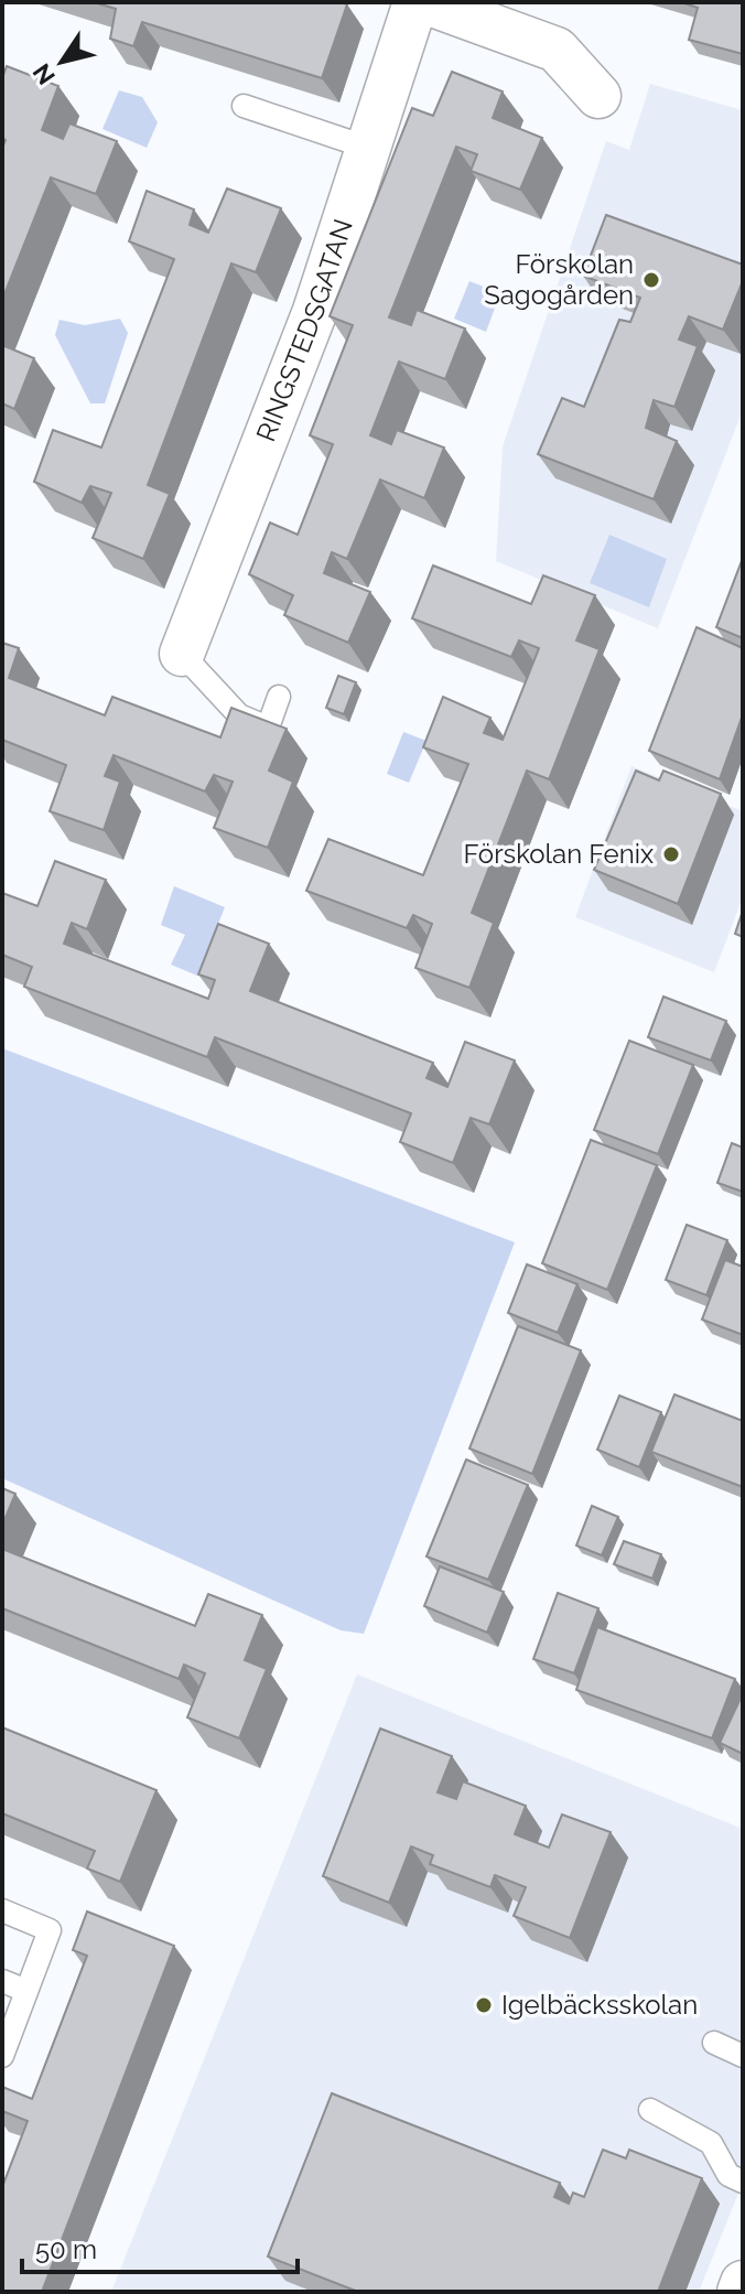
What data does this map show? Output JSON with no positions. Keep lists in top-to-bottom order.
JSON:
{
  "streets": {
    "street": ["RINGSTEDSGATAN"]
  },
  "places": ["Förskolan Sagogården", "Förskolan Fenix", "Igelbäcksskolan"],
  "scale_bar": "50 m",
  "north": "bottom left"
}
